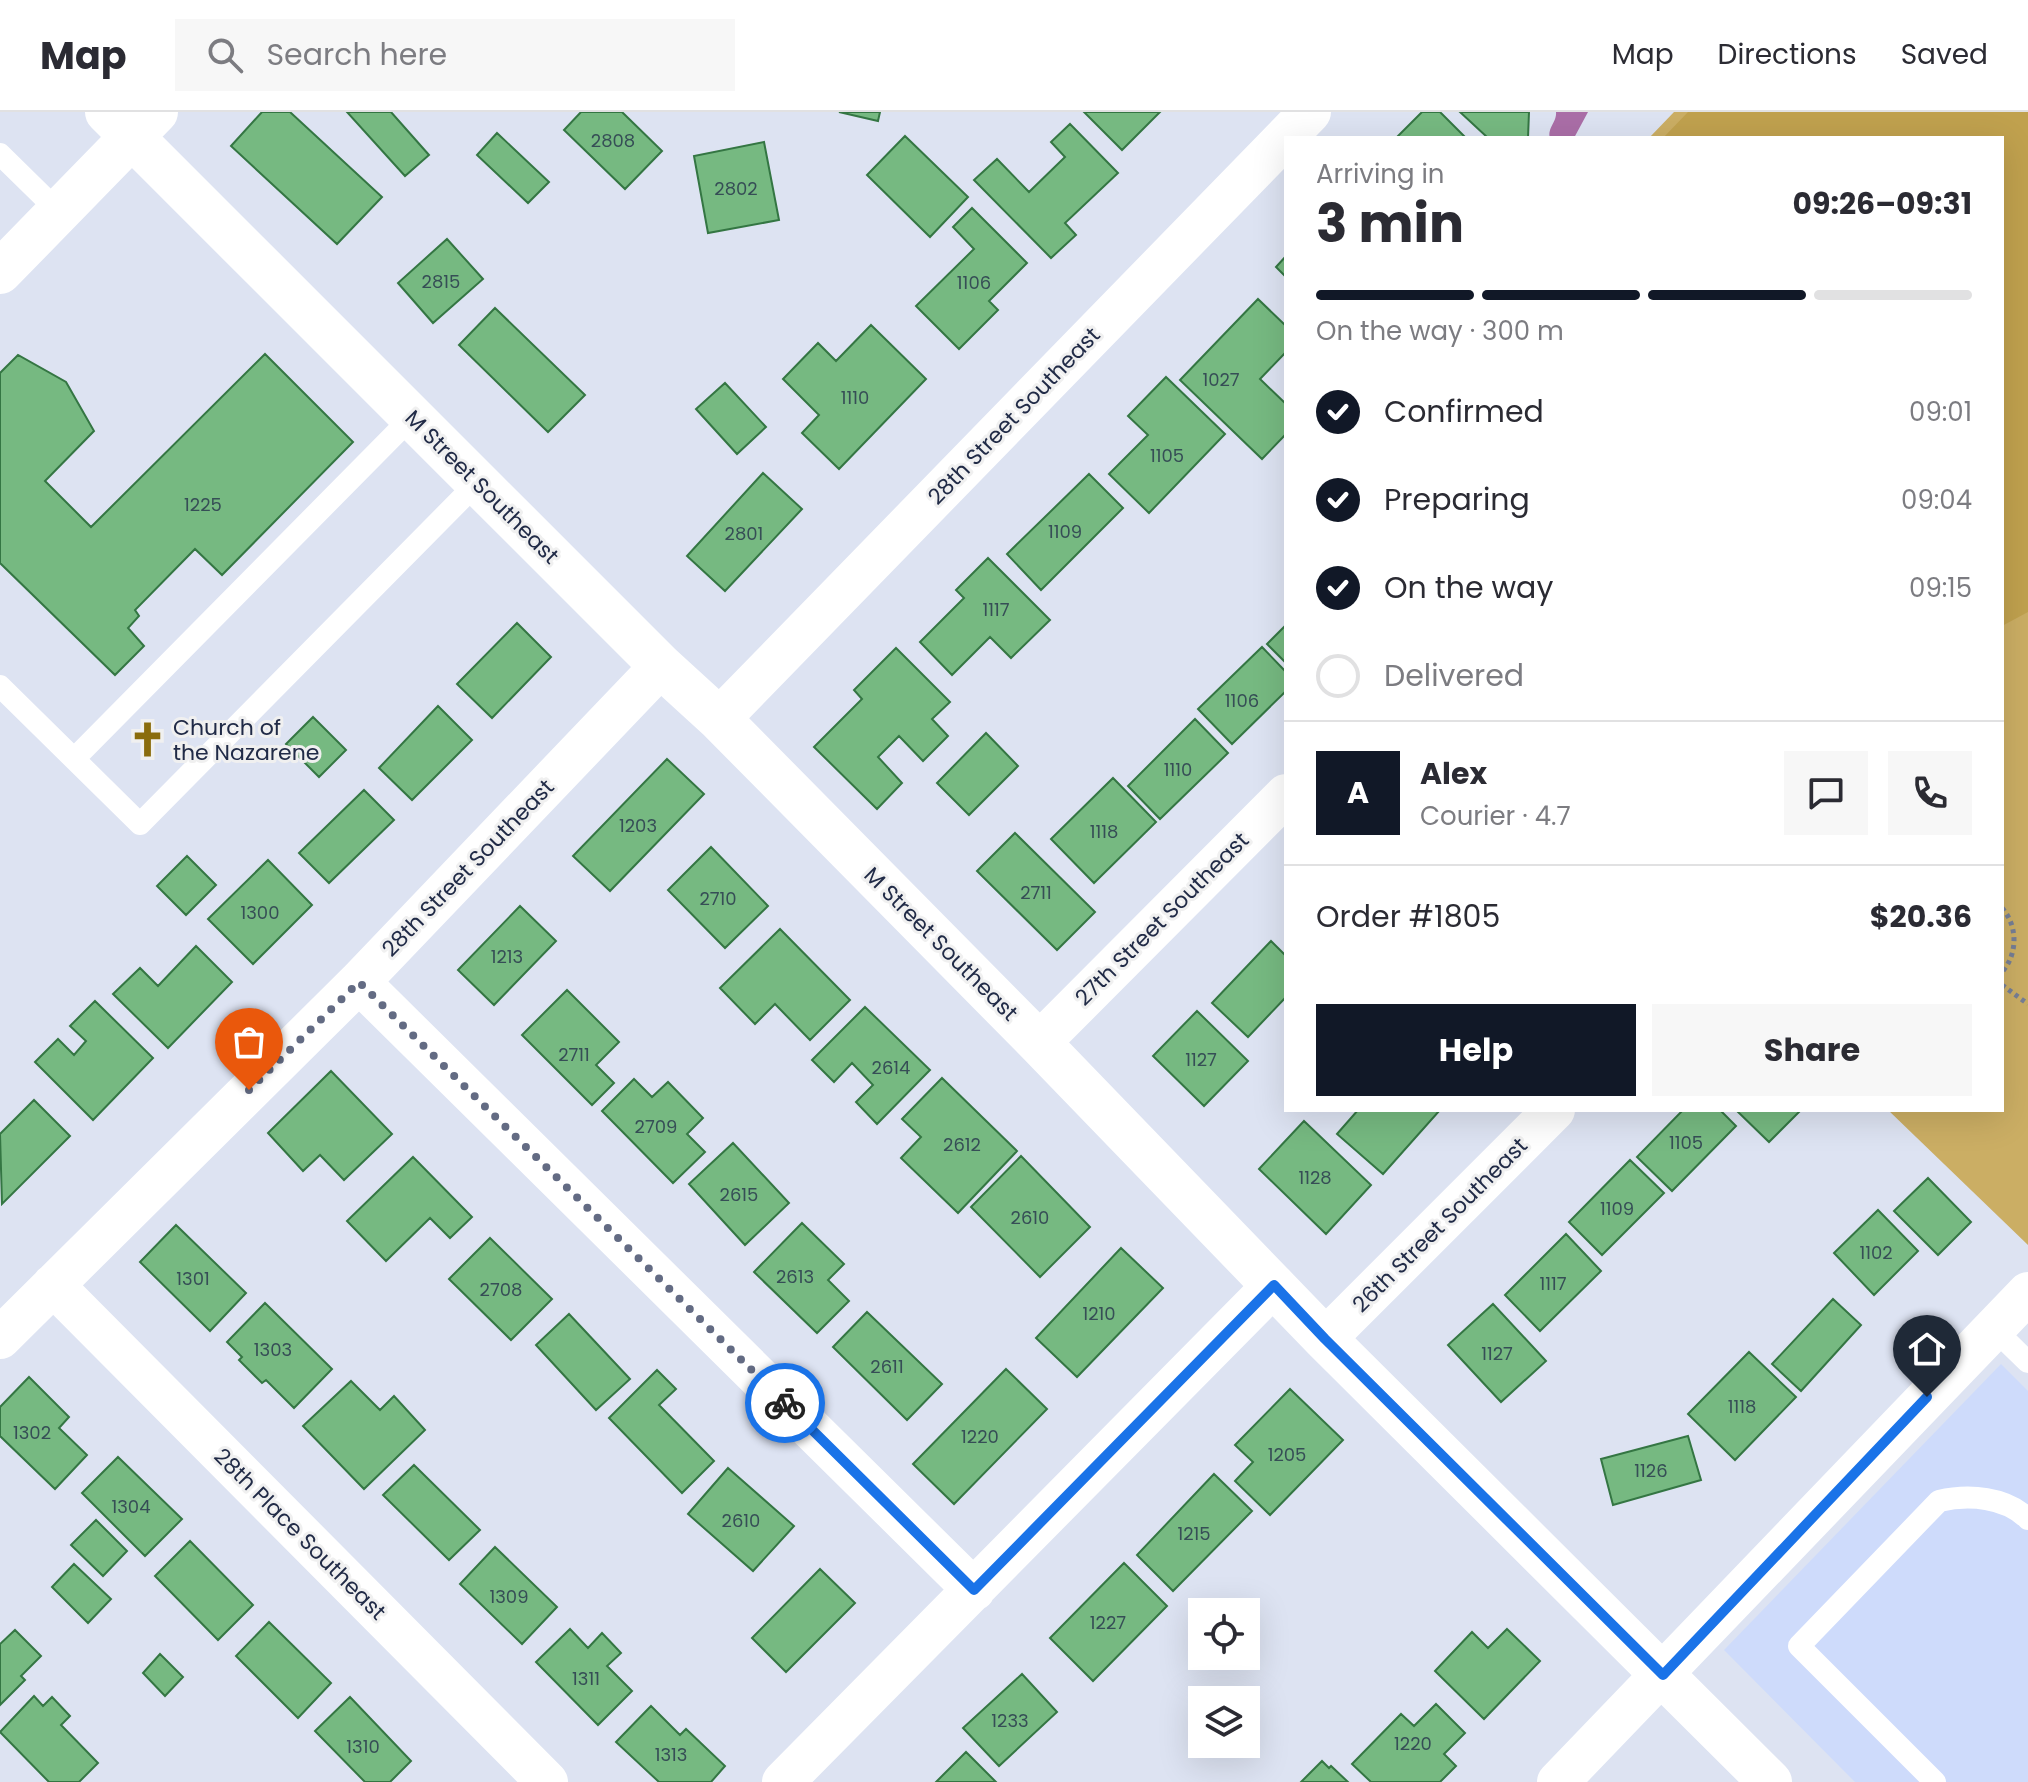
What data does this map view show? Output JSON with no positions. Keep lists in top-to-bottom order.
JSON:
{
  "streets": {
    "street": [
      "28th Street Southeast",
      "M Street Southeast",
      "27th Street Southeast",
      "26th Street Southeast",
      "28th Place Southeast"
    ]
  },
  "crossings": [
    ["28th Street Southeast", "M Street Southeast"],
    ["28th Street Southeast", "28th Place Southeast"],
    ["M Street Southeast", "27th Street Southeast"],
    ["M Street Southeast", "26th Street Southeast"]
  ],
  "places": {
    "church": ["Church of the Nazarene"]
  },
  "house_numbers": [
    "2808",
    "2802",
    "2815",
    "1106",
    "1027",
    "1110",
    "1105",
    "1225",
    "1109",
    "2801",
    "1117",
    "1106",
    "1110",
    "1203",
    "1118",
    "2711",
    "2710",
    "1300",
    "1213",
    "2711",
    "1127",
    "2614",
    "2709",
    "1105",
    "2612",
    "1128",
    "2615",
    "1109",
    "2610",
    "1102",
    "2613",
    "1301",
    "1117",
    "2708",
    "1210",
    "1303",
    "1127",
    "2611",
    "1118",
    "1302",
    "1220",
    "1205",
    "1126",
    "1304",
    "2610",
    "1215",
    "1309",
    "1227",
    "1311",
    "1233",
    "1220",
    "1310",
    "1313"
  ],
  "page": {
    "header": "Map",
    "search": "Search here",
    "nav": ["Map", "Directions", "Saved"],
    "heading": ["3 min", "Arriving in", "09:26–09:31"],
    "panel": [
      "Alex",
      "Courier · 4.7",
      "Order #1805",
      "$20.36"
    ],
    "bar": "On the way · 300 m",
    "list": [
      ["Confirmed", "09:01"],
      ["Preparing", "09:04"],
      ["On the way", "09:15"],
      "Delivered"
    ],
    "round": "A",
    "buttons": ["Help", "Share"]
  }
}
